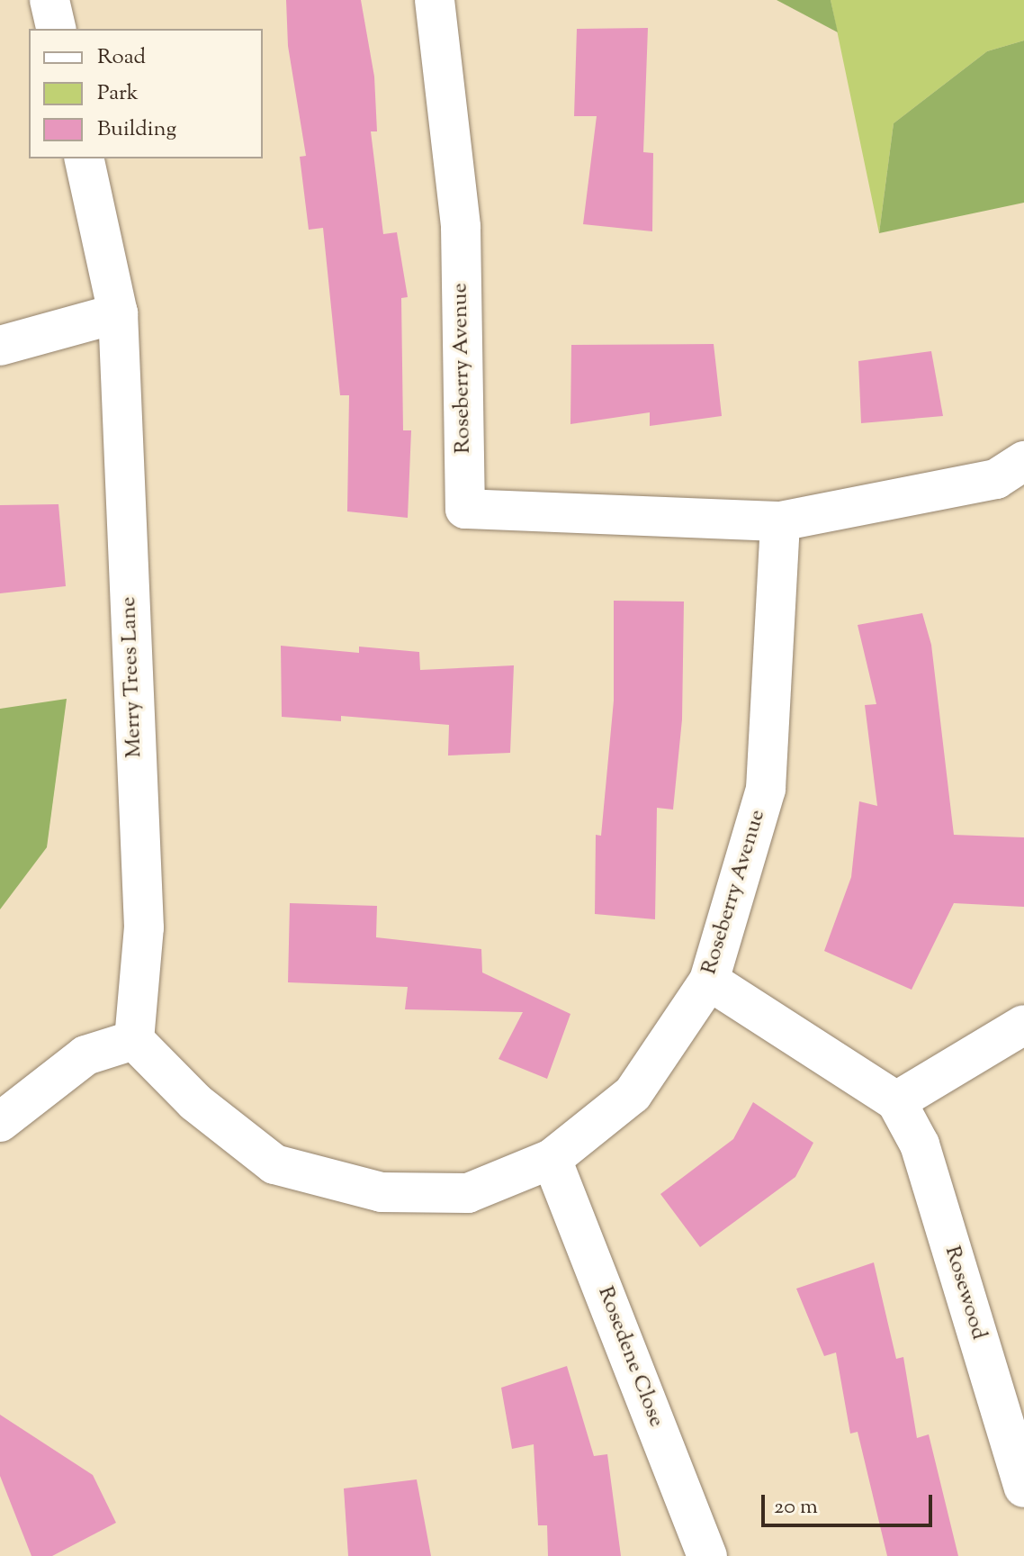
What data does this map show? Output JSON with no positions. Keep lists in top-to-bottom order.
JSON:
{
  "streets": {
    "street": [
      "Roseberry Avenue",
      "Merry Trees Lane",
      "Rosewood",
      "Rosedene Close"
    ]
  },
  "crossings": [
    ["Roseberry Avenue", "Merry Trees Lane"],
    ["Roseberry Avenue", "Rosewood"],
    ["Roseberry Avenue", "Rosedene Close"]
  ],
  "legend": ["Road", "Park", "Building"],
  "scale_bar": "20 m"
}
